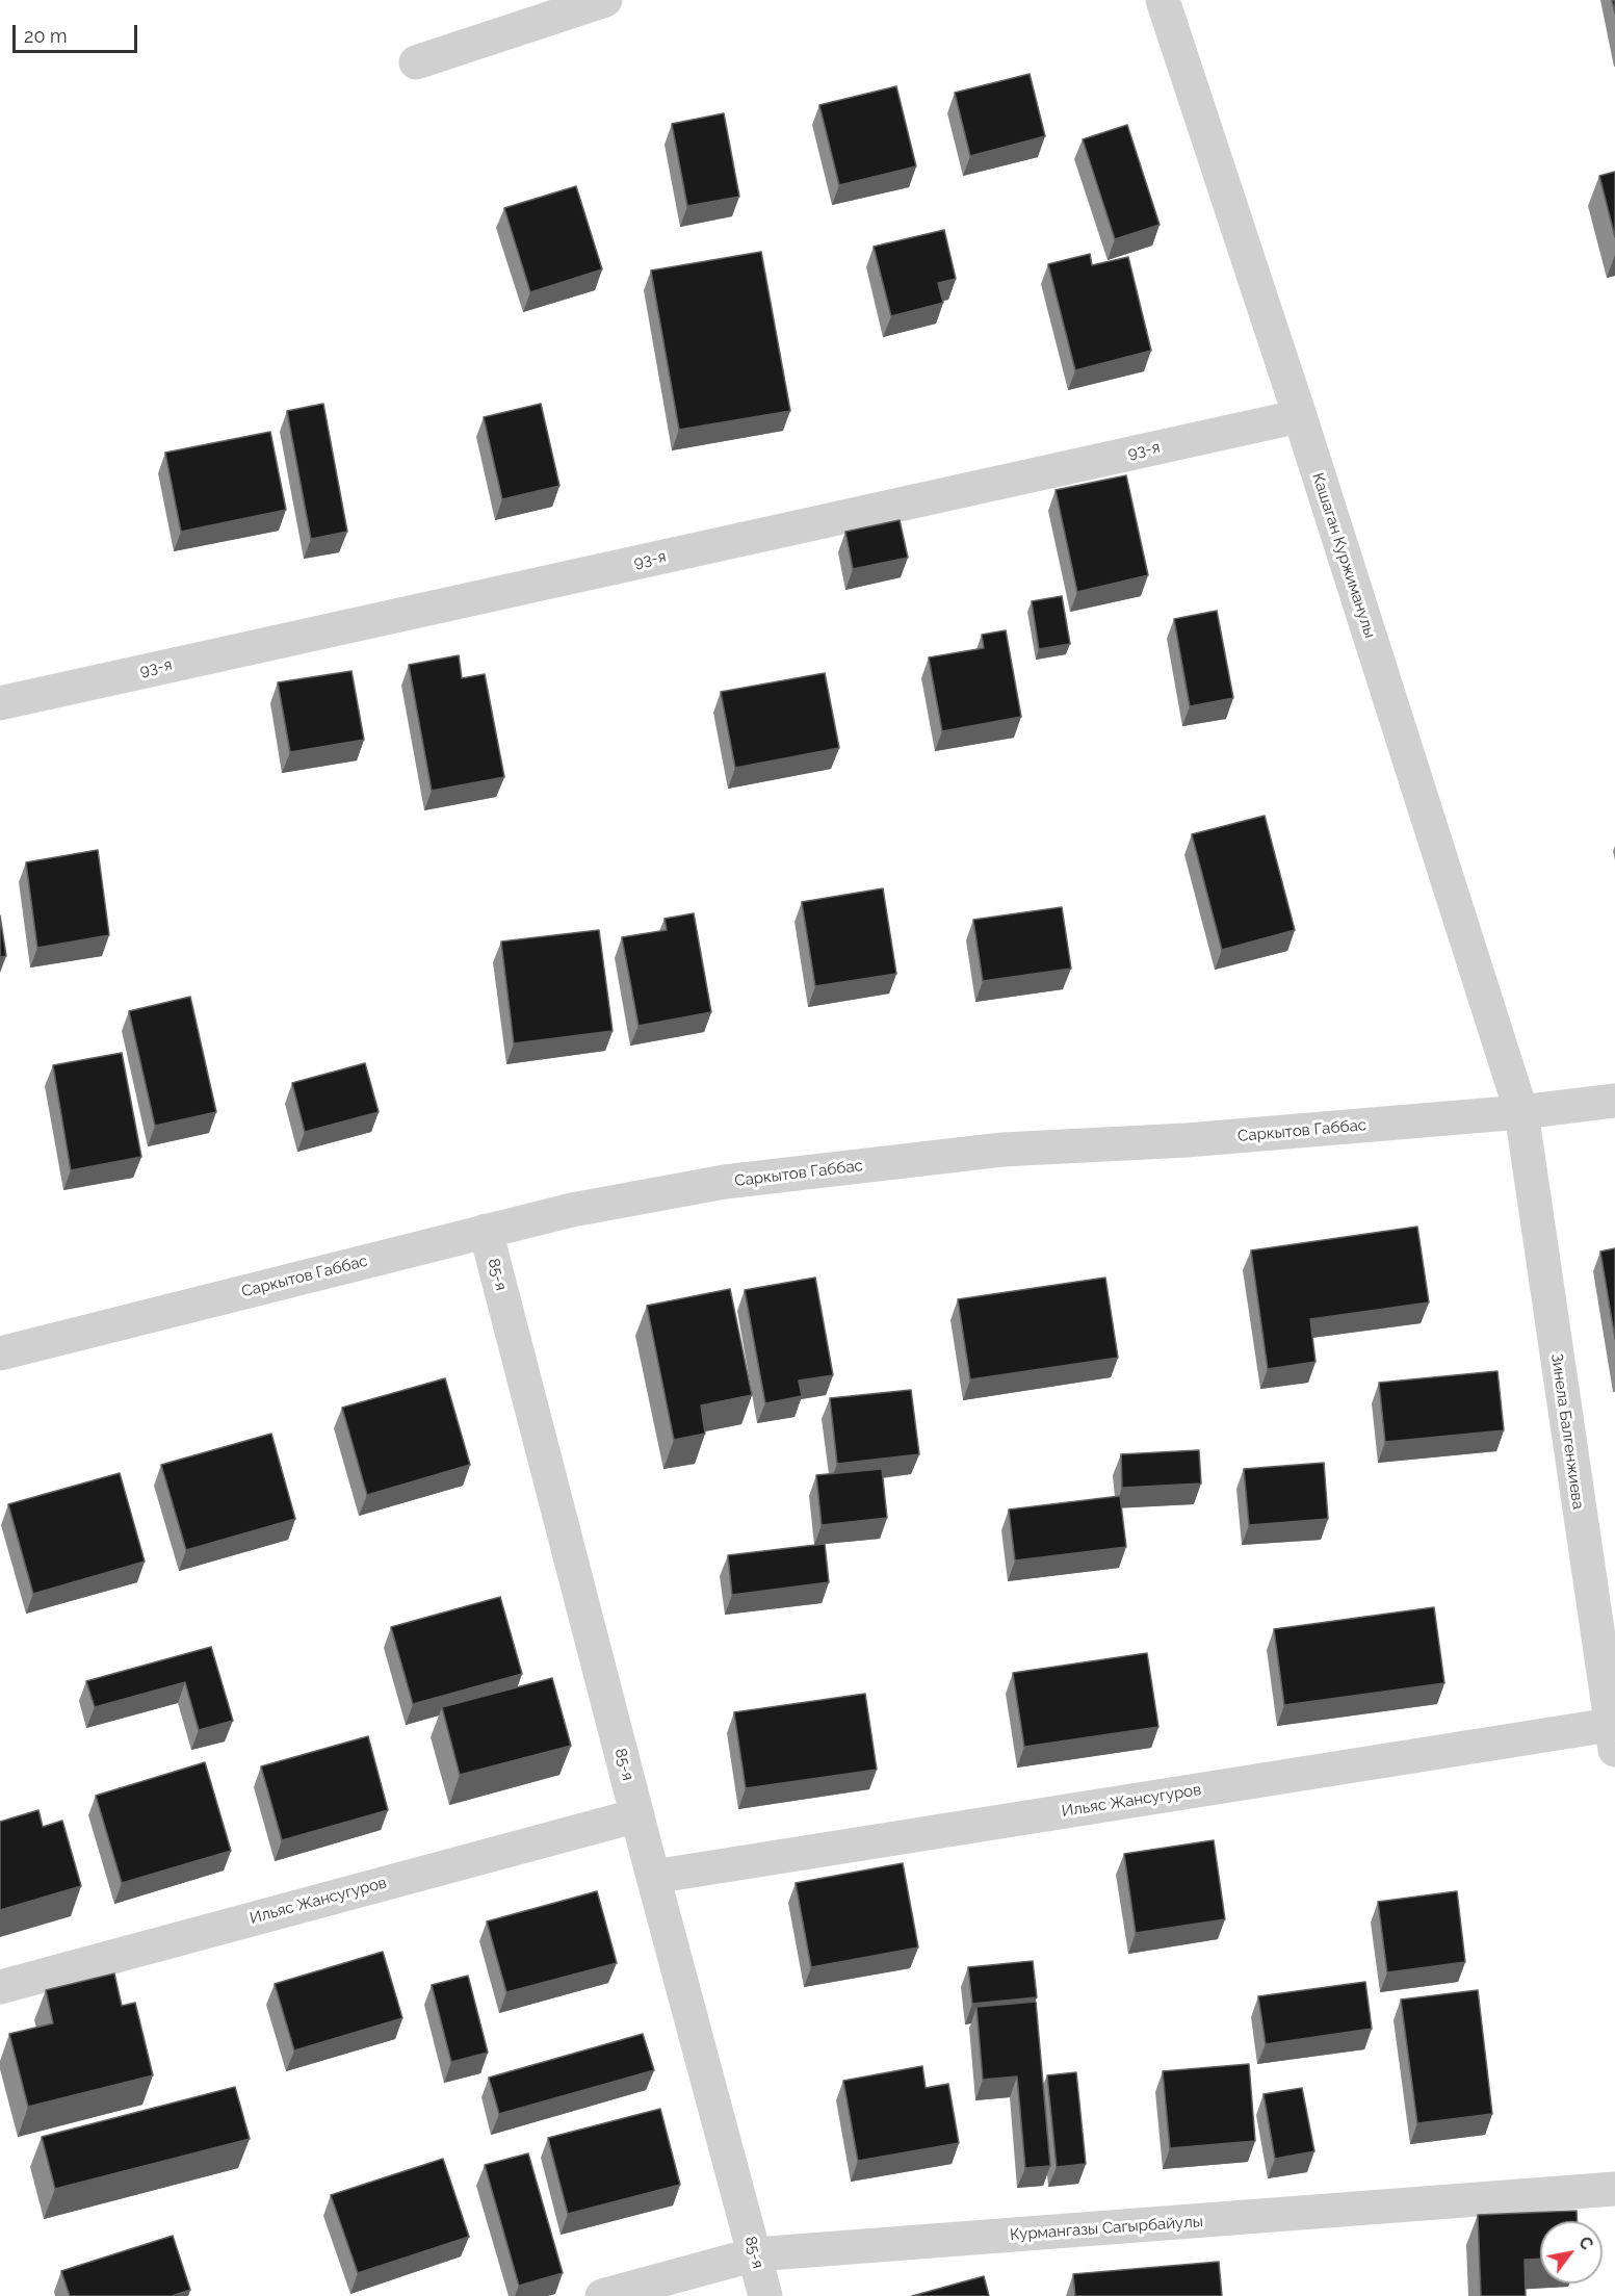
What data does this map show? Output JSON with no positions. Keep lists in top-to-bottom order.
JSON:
{
  "streets": {
    "street": [
      "93-я",
      "Кашаган Куржиманулы",
      "Саркытов Габбас",
      "85-я",
      "Зинела Балгенжиева",
      "Ильяс Жансугуров",
      "Курмангазы Сагырбайулы"
    ]
  },
  "crossings": [
    ["93-я", "Кашаган Куржиманулы"],
    ["Кашаган Куржиманулы", "Саркытов Габбас"],
    ["Кашаган Куржиманулы", "Зинела Балгенжиева"],
    ["Саркытов Габбас", "85-я"],
    ["Саркытов Габбас", "Зинела Балгенжиева"],
    ["85-я", "Ильяс Жансугуров"],
    ["85-я", "Курмангазы Сагырбайулы"],
    ["Зинела Балгенжиева", "Ильяс Жансугуров"]
  ],
  "scale_bar": "20 m",
  "north": "top right"
}
